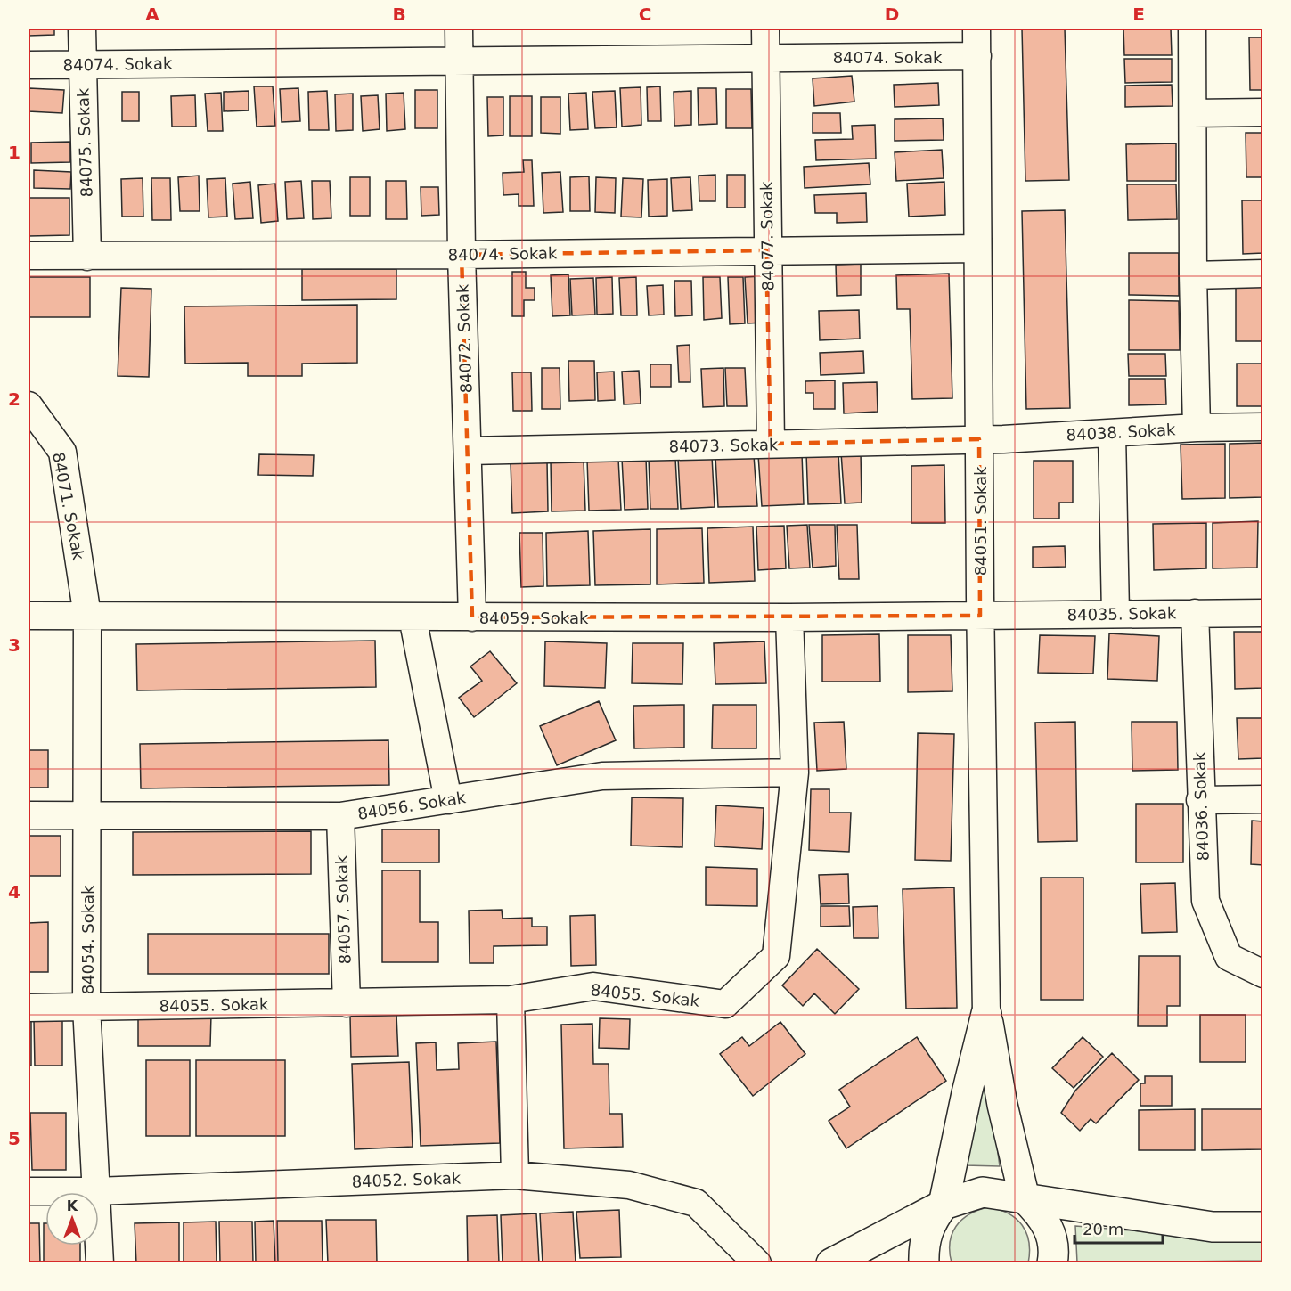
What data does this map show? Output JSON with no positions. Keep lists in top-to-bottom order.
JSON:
{
  "streets": {
    "street": [
      "84074. Sokak",
      "84075. Sokak",
      "84077. Sokak",
      "84072. Sokak",
      "84038. Sokak",
      "84073. Sokak",
      "84071. Sokak",
      "84051. Sokak",
      "84035. Sokak",
      "84059. Sokak",
      "84056. Sokak",
      "84036. Sokak",
      "84057. Sokak",
      "84054. Sokak",
      "84055. Sokak",
      "84052. Sokak"
    ]
  },
  "crossings": [
    ["84074. Sokak", "84075. Sokak"],
    ["84074. Sokak", "84077. Sokak"],
    ["84074. Sokak", "84072. Sokak"],
    ["84074. Sokak", "84051. Sokak"],
    ["84077. Sokak", "84073. Sokak"],
    ["84072. Sokak", "84073. Sokak"],
    ["84072. Sokak", "84059. Sokak"],
    ["84038. Sokak", "84073. Sokak"],
    ["84038. Sokak", "84051. Sokak"],
    ["84073. Sokak", "84051. Sokak"],
    ["84071. Sokak", "84059. Sokak"],
    ["84071. Sokak", "84054. Sokak"],
    ["84051. Sokak", "84035. Sokak"],
    ["84051. Sokak", "84059. Sokak"],
    ["84035. Sokak", "84059. Sokak"],
    ["84035. Sokak", "84036. Sokak"],
    ["84059. Sokak", "84054. Sokak"],
    ["84059. Sokak", "84055. Sokak"],
    ["84056. Sokak", "84057. Sokak"],
    ["84056. Sokak", "84054. Sokak"],
    ["84056. Sokak", "84055. Sokak"],
    ["84057. Sokak", "84055. Sokak"],
    ["84054. Sokak", "84055. Sokak"],
    ["84054. Sokak", "84052. Sokak"]
  ],
  "scale_bar": "20 m",
  "north": "top",
  "grid": {
    "columns": [
      "A",
      "B",
      "C",
      "D",
      "E"
    ],
    "rows": [
      "1",
      "2",
      "3",
      "4",
      "5"
    ]
  }
}
